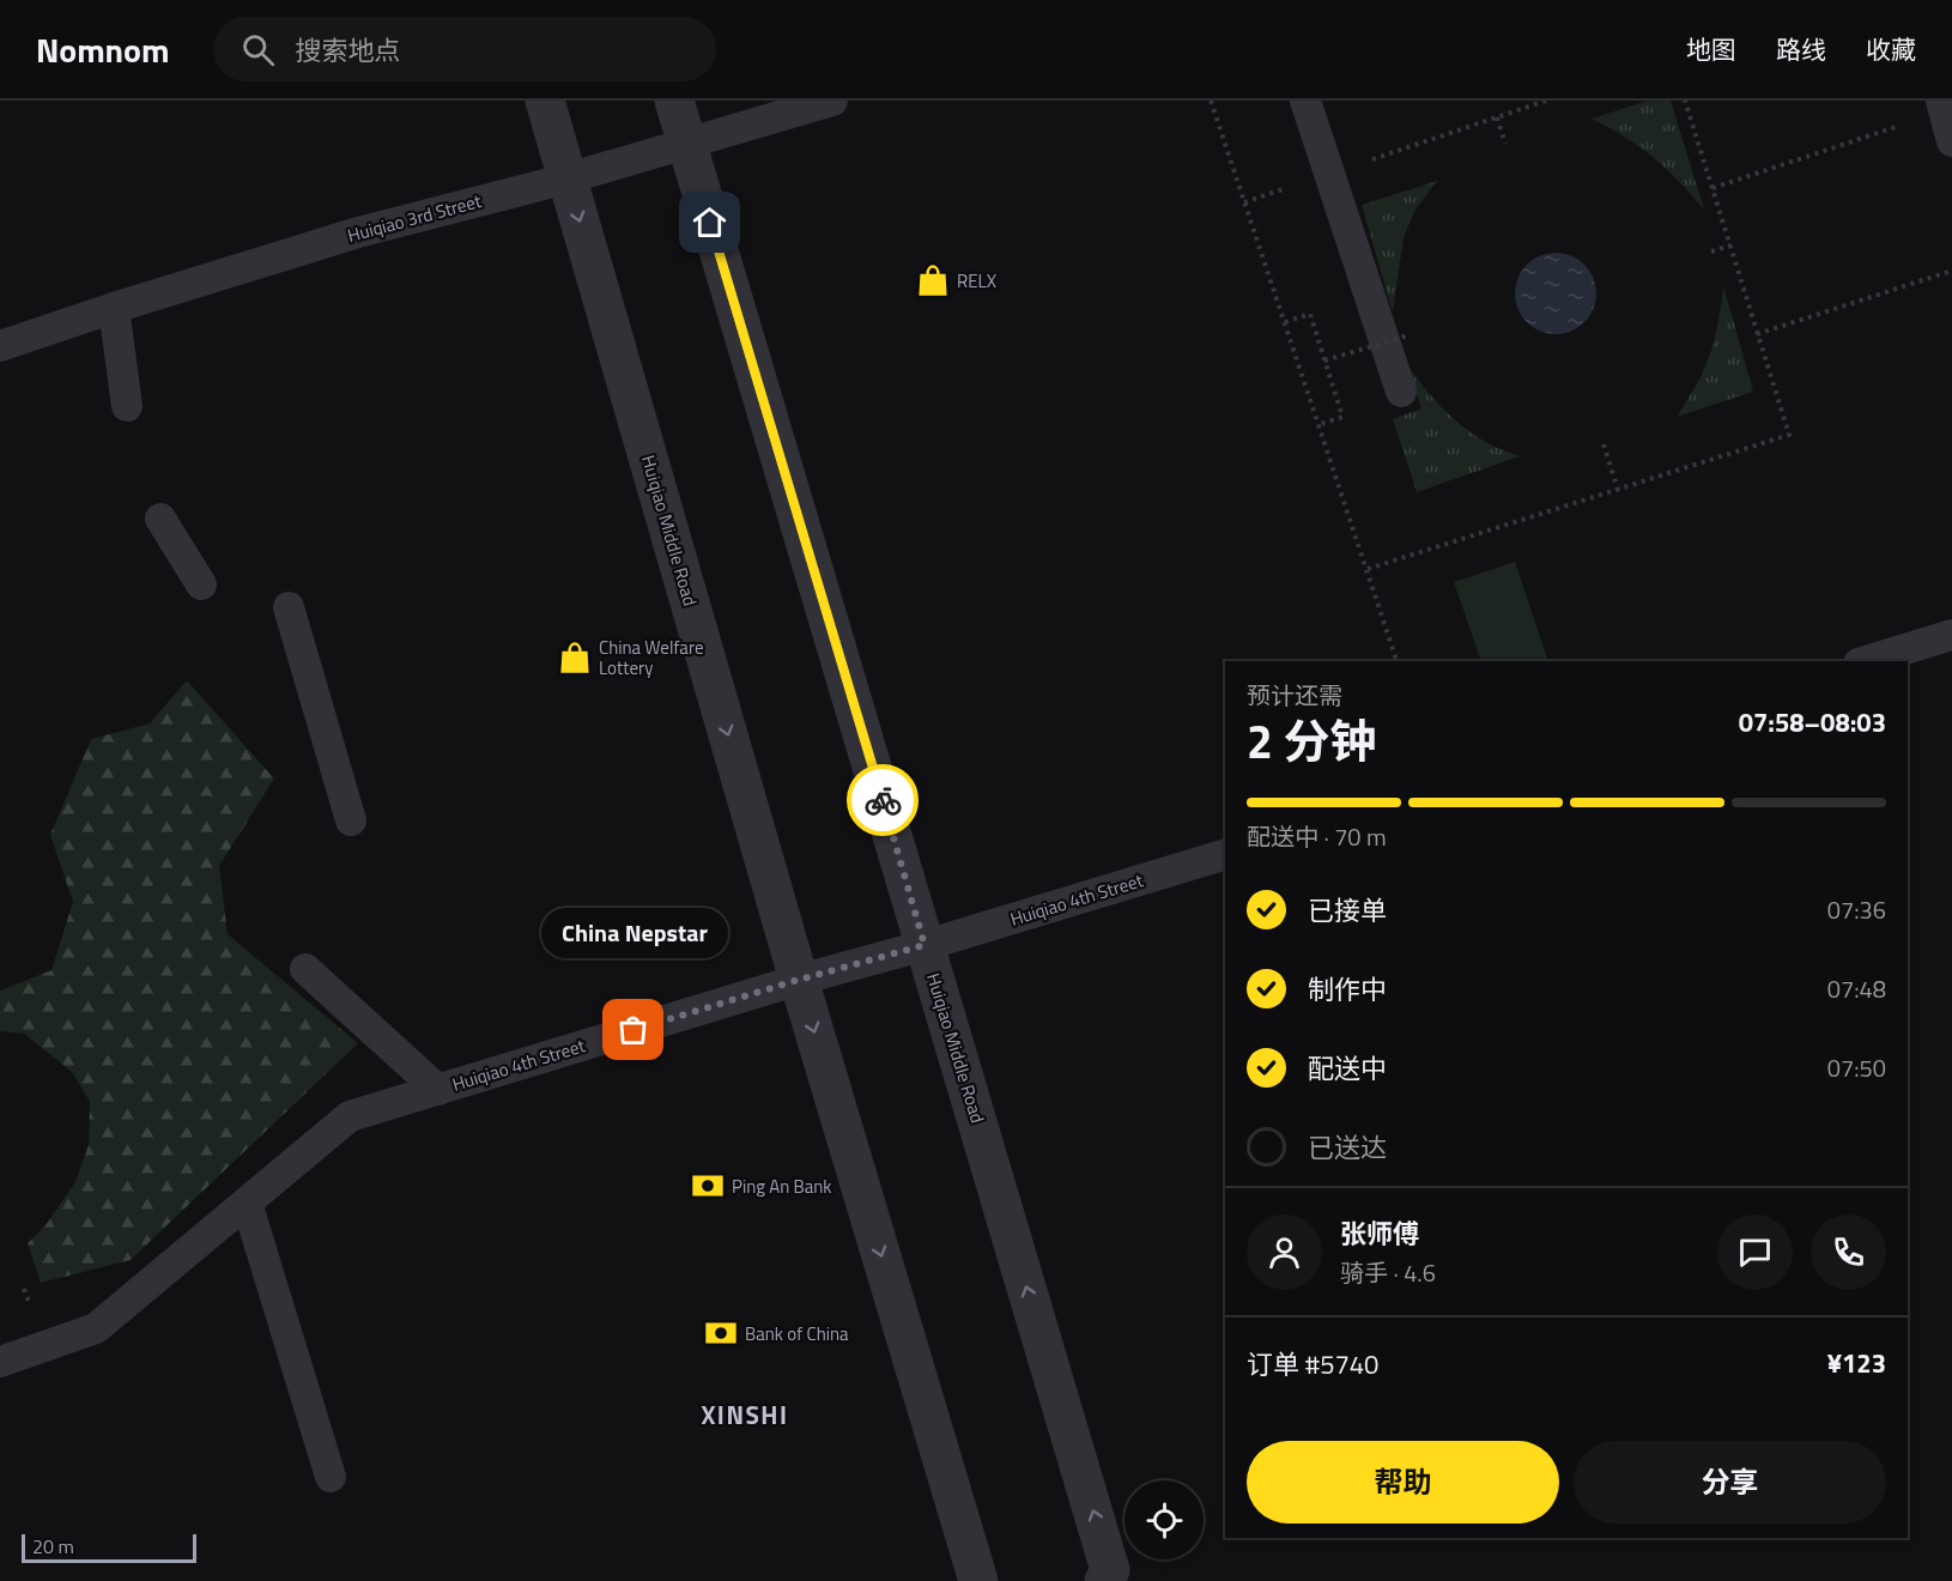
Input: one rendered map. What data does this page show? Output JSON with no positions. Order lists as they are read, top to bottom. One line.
{"streets":{"street":["Huiqiao Middle Road"],"lane":["Huiqiao 3rd Street","Huiqiao 4th Street"]},"crossings":[["Huiqiao 3rd Street","Huiqiao Middle Road"],["Huiqiao Middle Road","Huiqiao 4th Street"]],"districts":["XINSHI"],"places":{"shop":["RELX","China Welfare Lottery"],"other":["China Nepstar"],"bank":["Ping An Bank","Bank of China"]},"scale_bar":"20 m","page":{"header":"Nomnom","search":"搜索地点","nav":["地图","路线","收藏"],"heading":["2 分钟","预计还需","07:58–08:03"],"panel":["张师傅","骑手 · 4.6","订单 #5740","¥123"],"bar":"配送中 · 70 m","list":[["已接单","07:36"],["制作中","07:48"],["配送中","07:50"],"已送达"],"bubble":"China Nepstar","buttons":["帮助","分享"],"scale":"20 m"}}
